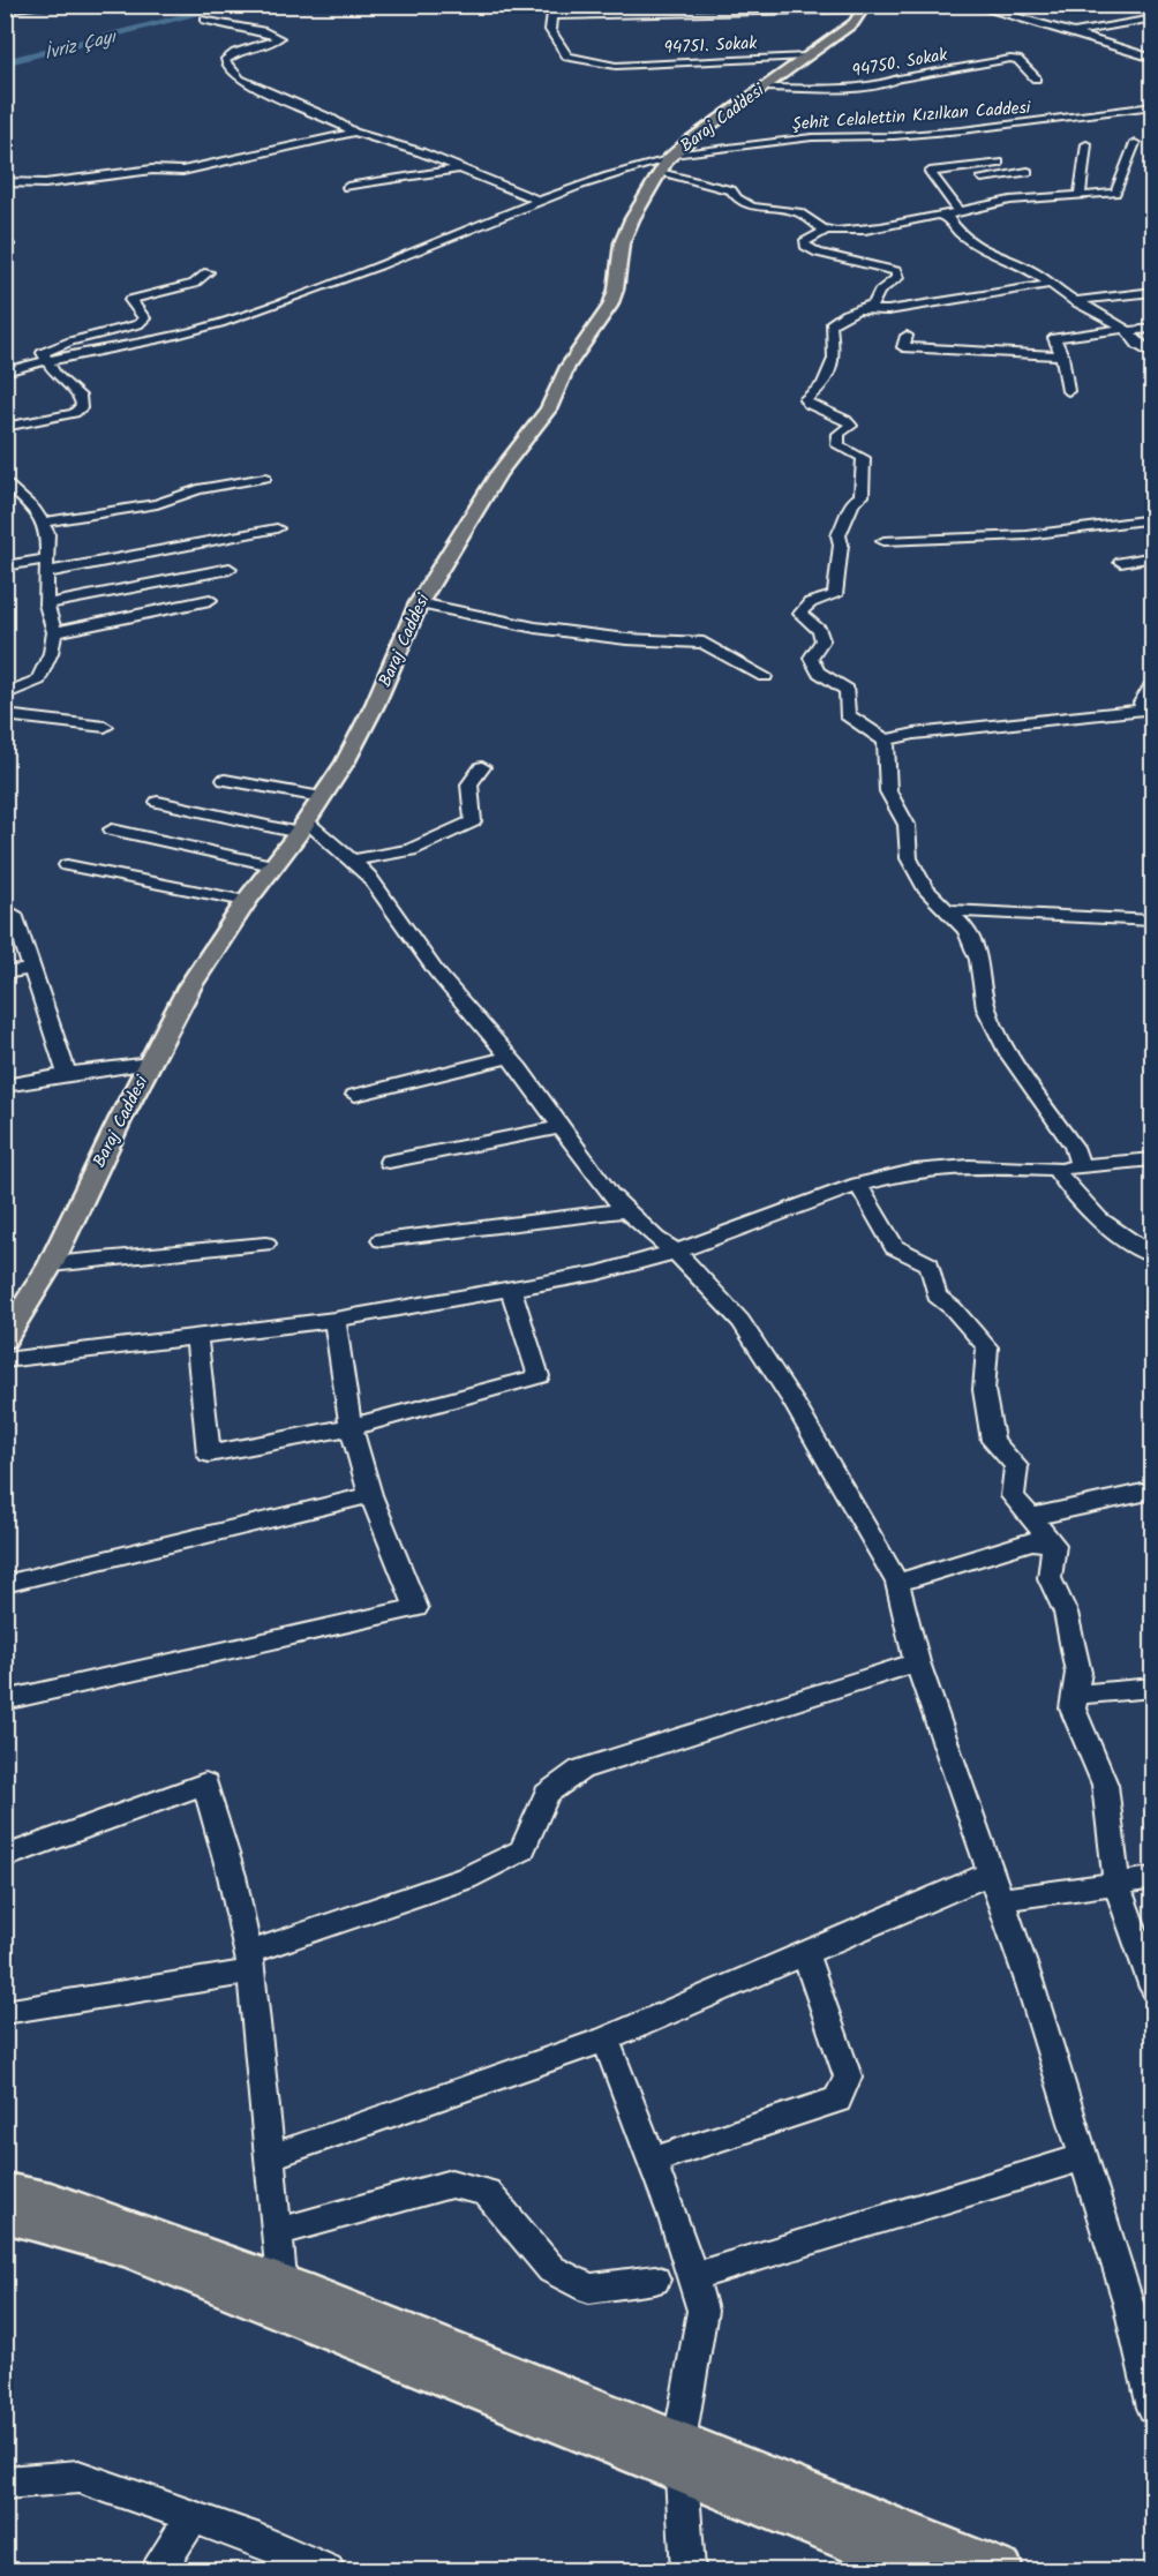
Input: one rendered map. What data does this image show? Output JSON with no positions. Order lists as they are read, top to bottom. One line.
{"streets":{"main road":["Baraj Caddesi"],"street":["94751. Sokak","94750. Sokak","Şehit Celalettin Kızılkan Caddesi"]},"crossings":[["94751. Sokak","Baraj Caddesi"],["94750. Sokak","Baraj Caddesi"],["Şehit Celalettin Kızılkan Caddesi","Baraj Caddesi"]],"water":["İvriz Çayı"]}
